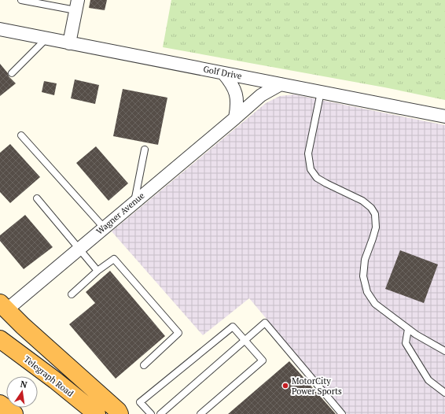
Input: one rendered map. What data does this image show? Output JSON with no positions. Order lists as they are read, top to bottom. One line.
{"streets":{"highway":["Telegraph Road"],"street":["Golf Drive","Wagner Avenue"]},"crossings":[["Golf Drive","Wagner Avenue"]],"places":["MotorCity Power Sports"],"north":"top"}
